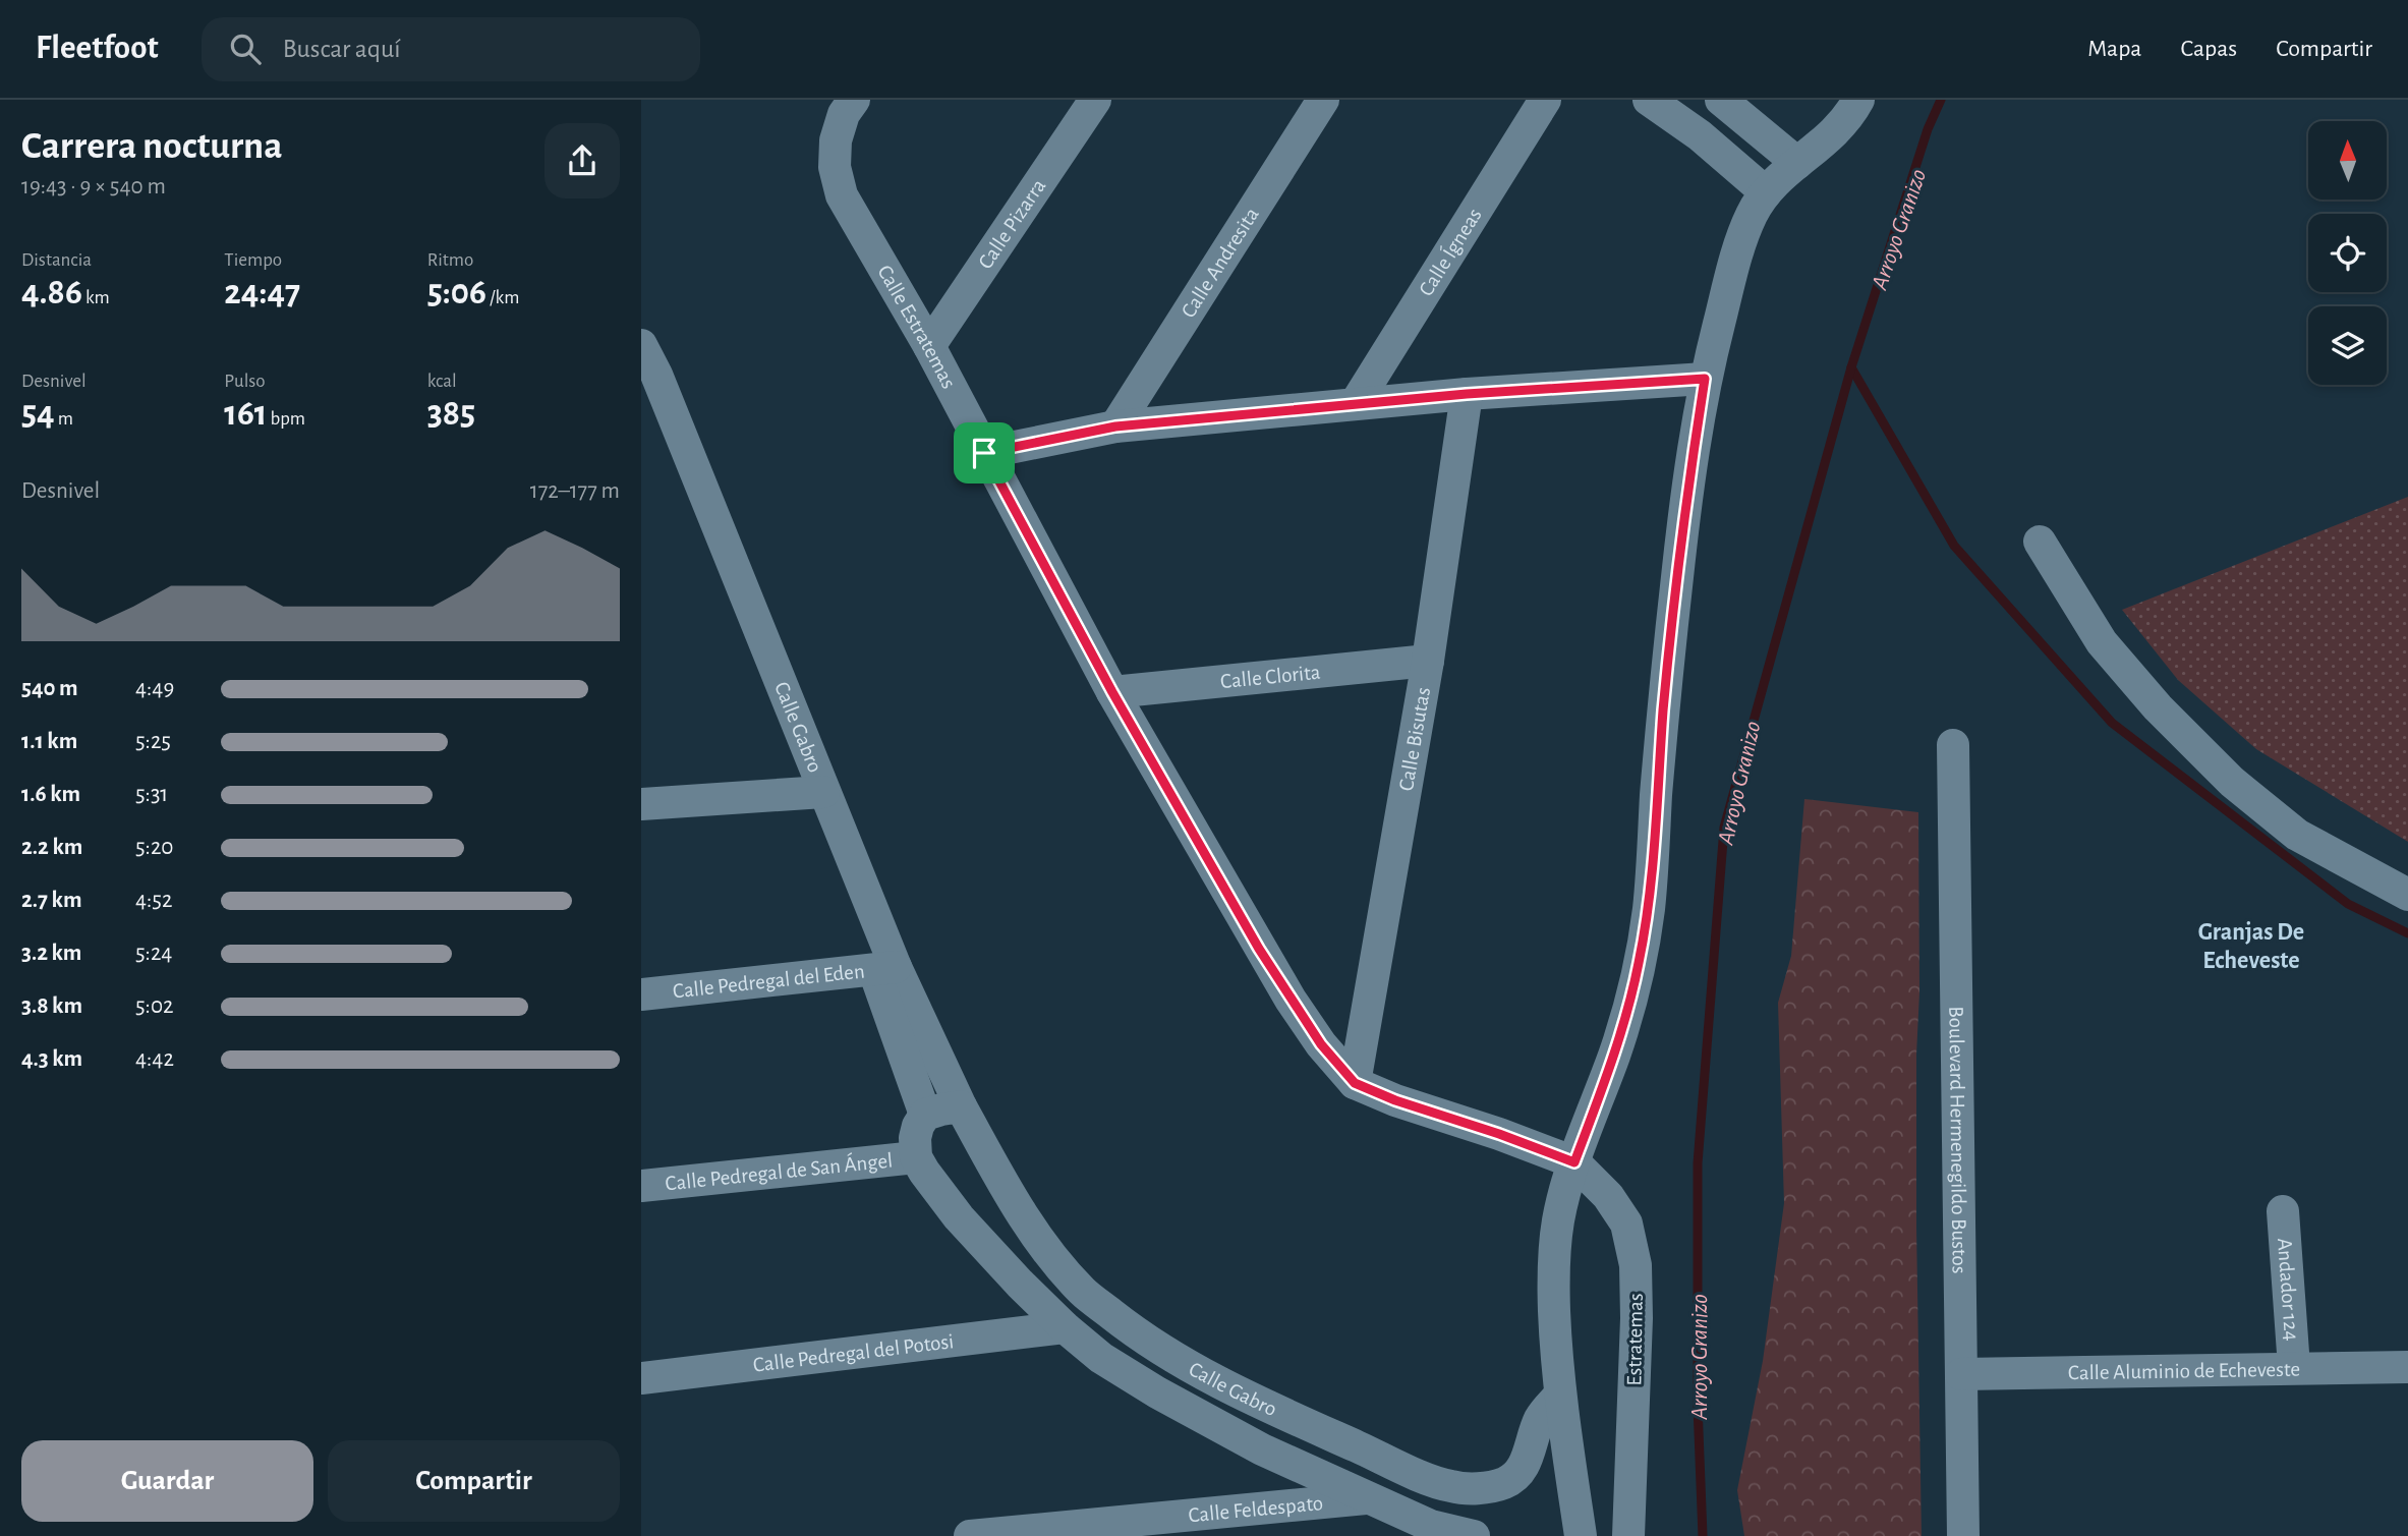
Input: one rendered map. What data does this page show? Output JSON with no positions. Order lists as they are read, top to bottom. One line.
{"streets":{"street":["Calle Pizarra","Calle Ígneas","Calle Andresita","Calle Estratemas","Calle Clorita","Calle Gabro","Calle Bisutas","Calle Pedregal del Eden","Boulevard Hermenegildo Bustos","Calle Pedregal de San Ángel","Andador 124","Estratemas","Calle Pedregal del Potosi","Calle Aluminio de Echeveste","Calle Feldespato"]},"crossings":[["Calle Pizarra","Calle Estratemas"],["Calle Estratemas","Calle Clorita"],["Calle Estratemas","Calle Bisutas"],["Calle Estratemas","Estratemas"],["Calle Clorita","Calle Bisutas"],["Calle Gabro","Calle Pedregal del Eden"],["Calle Gabro","Calle Pedregal de San Ángel"],["Calle Gabro","Calle Pedregal del Potosi"],["Calle Gabro","Calle Feldespato"],["Boulevard Hermenegildo Bustos","Calle Aluminio de Echeveste"],["Andador 124","Calle Aluminio de Echeveste"]],"districts":["Granjas De Echeveste"],"water":["Arroyo Granizo"],"north":"top","page":{"header":"Fleetfoot","search":"Buscar aquí","nav":["Mapa","Capas","Compartir"],"heading":["Carrera nocturna","19:43 · 9 × 540 m"],"stats":[["Distancia","4.86 km"],["Tiempo","24:47"],["Ritmo","5:06 /km"],["Desnivel","54 m"],["Pulso","161 bpm"],["kcal","385"]],"chart":["Desnivel","172–177 m"],"list":[{"name":"540 m","note":"4:49"},{"name":"1.1 km","note":"5:25"},{"name":"1.6 km","note":"5:31"},{"name":"2.2 km","note":"5:20"},{"name":"2.7 km","note":"4:52"},{"name":"3.2 km","note":"5:24"},{"name":"3.8 km","note":"5:02"},{"name":"4.3 km","note":"4:42"}],"buttons":["Guardar","Compartir"]}}
